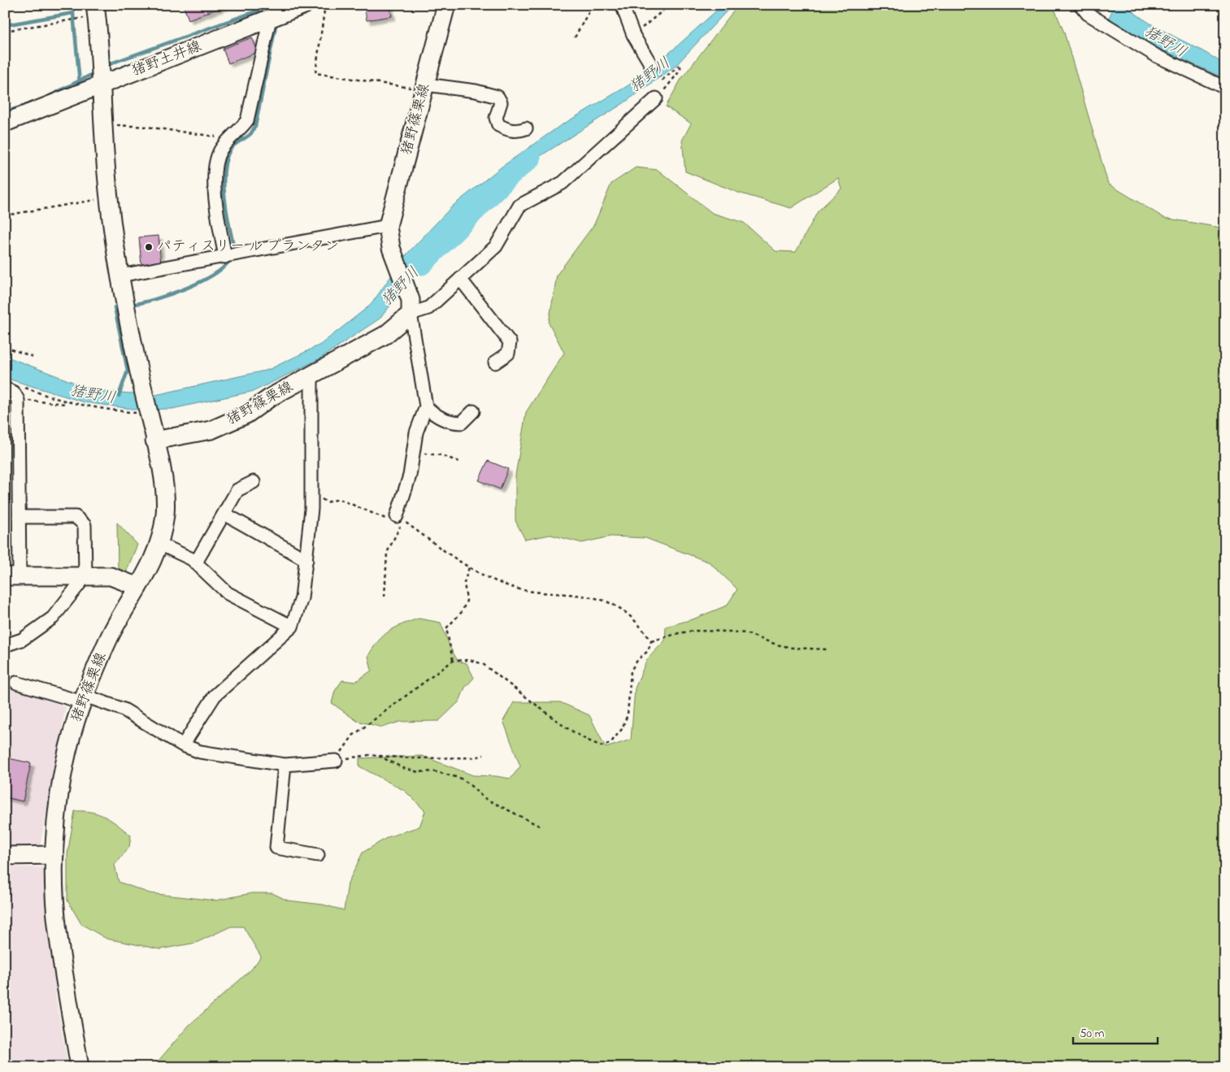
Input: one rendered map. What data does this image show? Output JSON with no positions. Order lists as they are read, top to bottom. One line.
{"streets":{"main road":["猪野土井線","猪野篠栗線"]},"water":["猪野川"],"places":["パティスリー ル プランタン"],"scale_bar":"50 m"}
